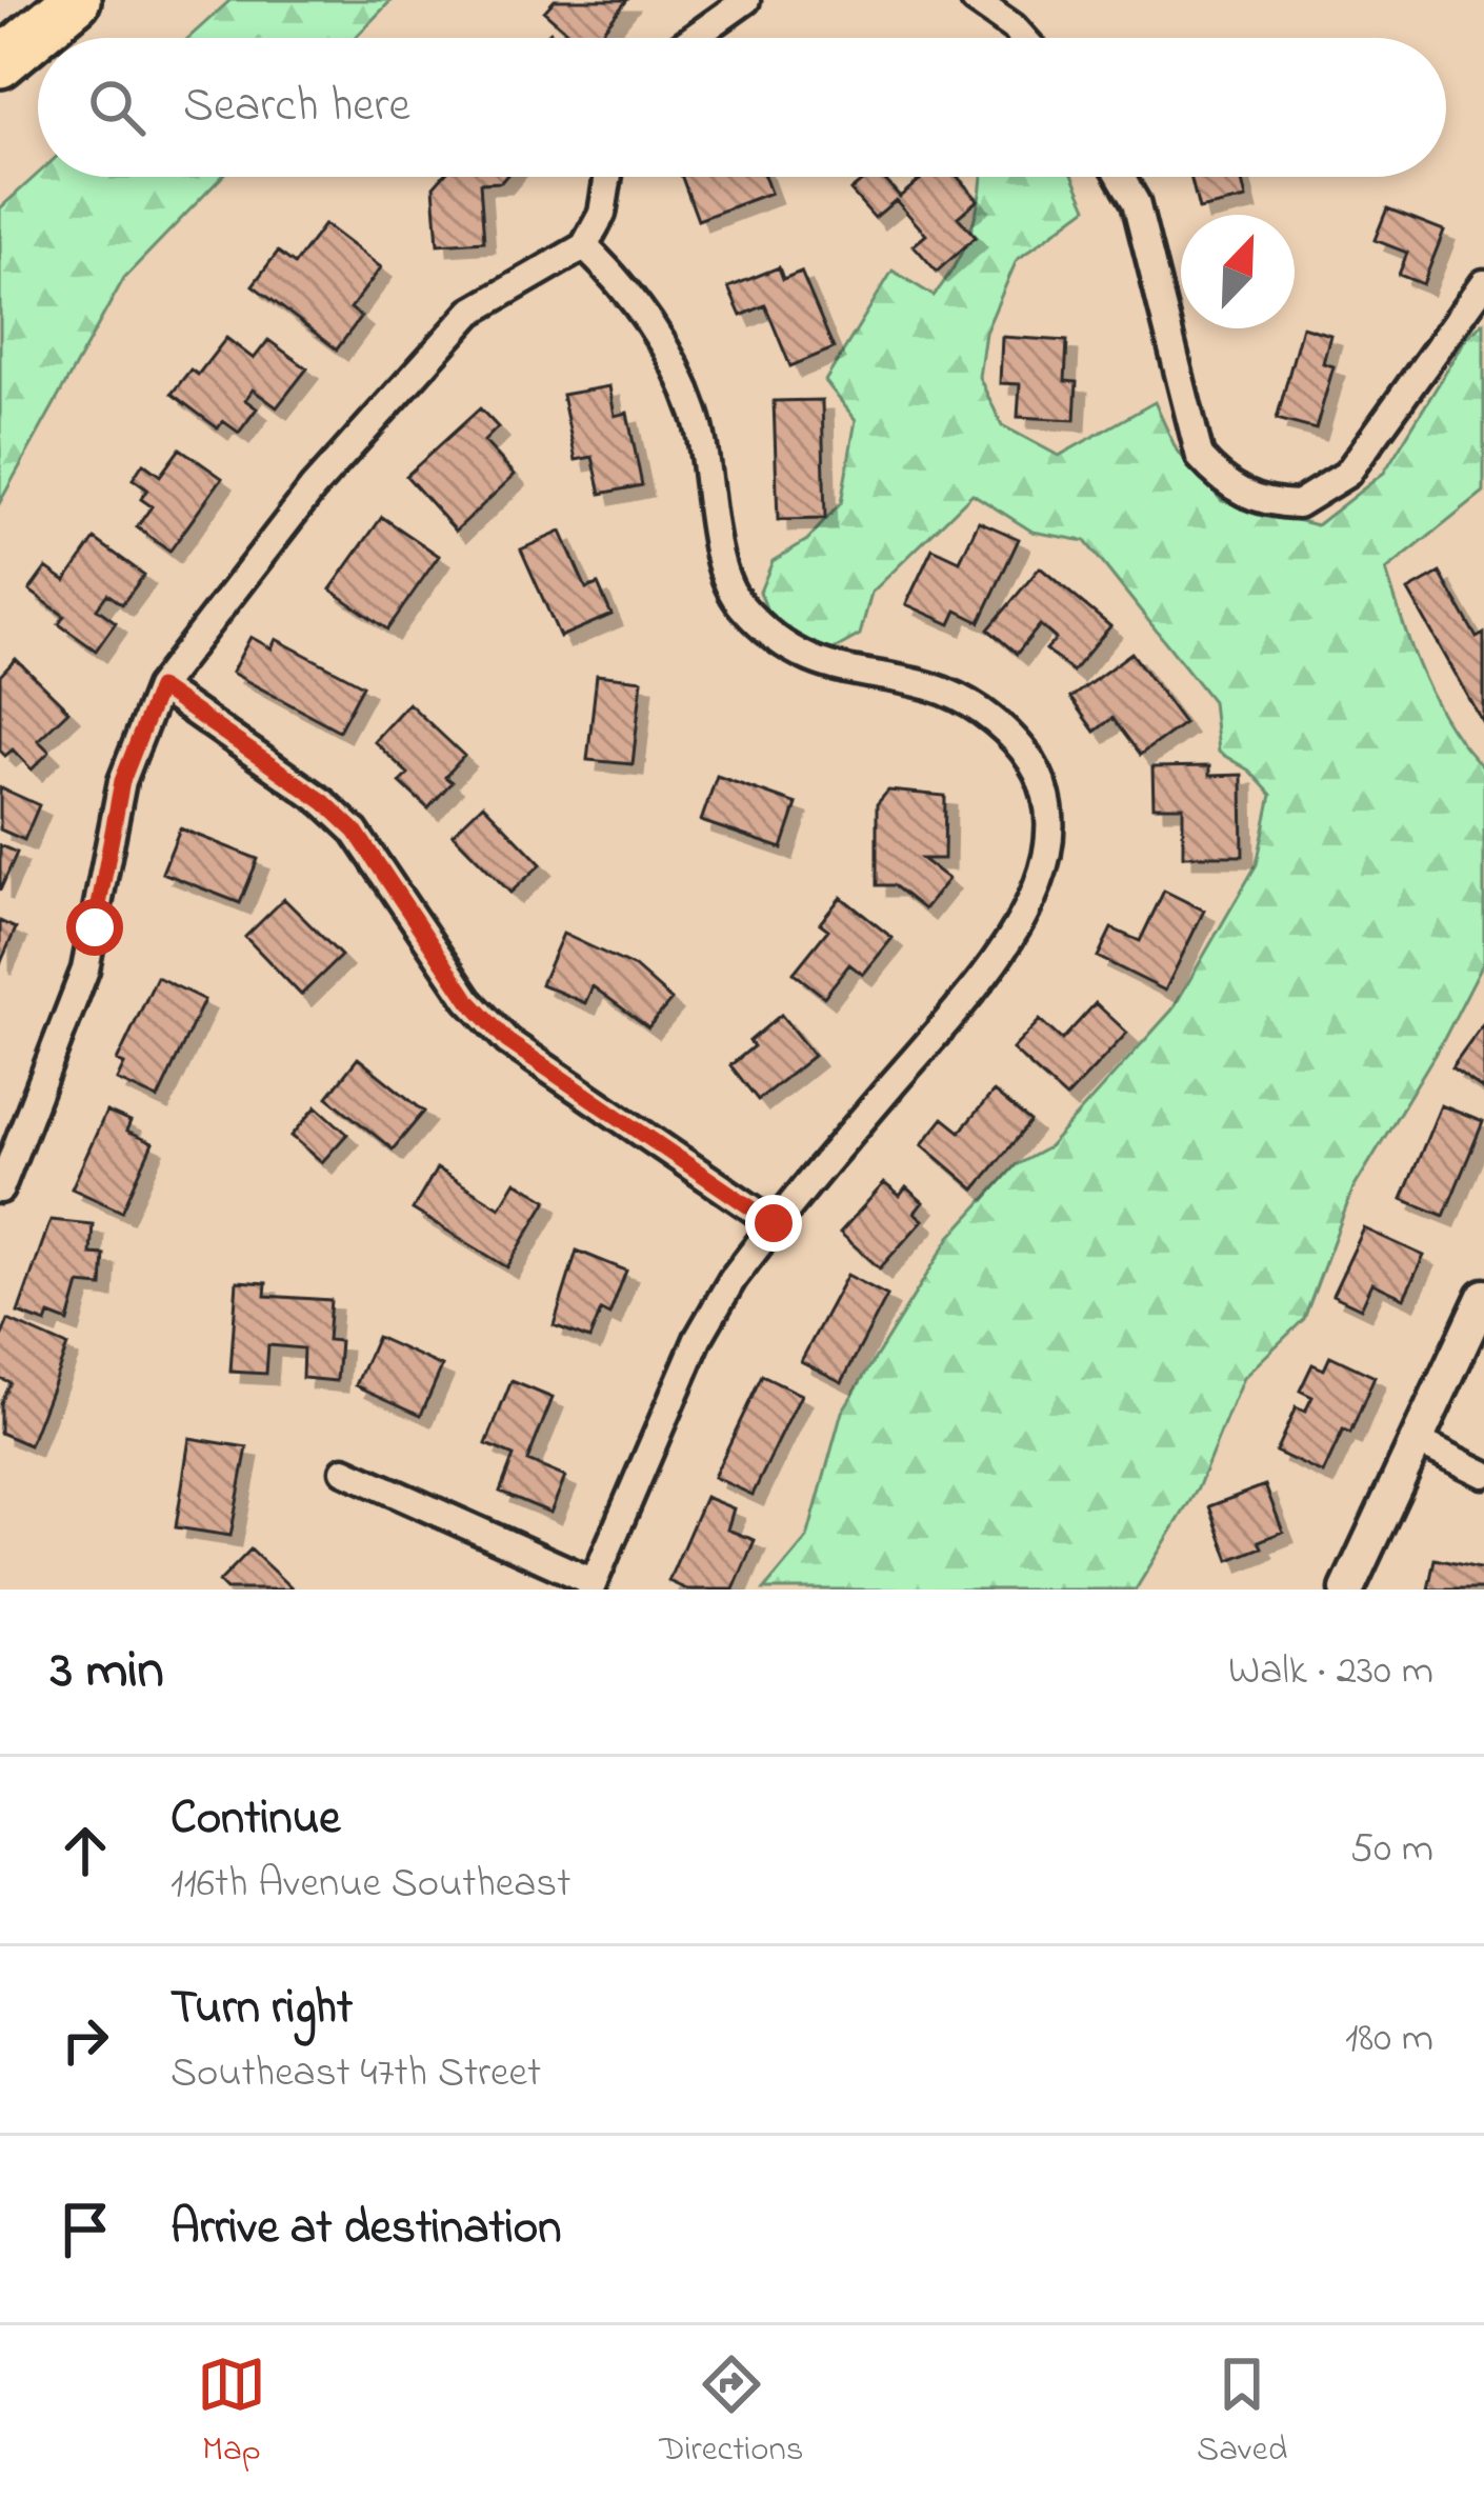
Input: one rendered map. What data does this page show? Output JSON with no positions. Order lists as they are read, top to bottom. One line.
{"north":"top right","page":{"search":"Search here","heading":["3 min","Walk · 230 m"],"list":[["Continue","116th Avenue Southeast","50 m"],["Turn right","Southeast 47th Street","180 m"],"Arrive at destination"],"nav":["Map","Directions","Saved"]}}
